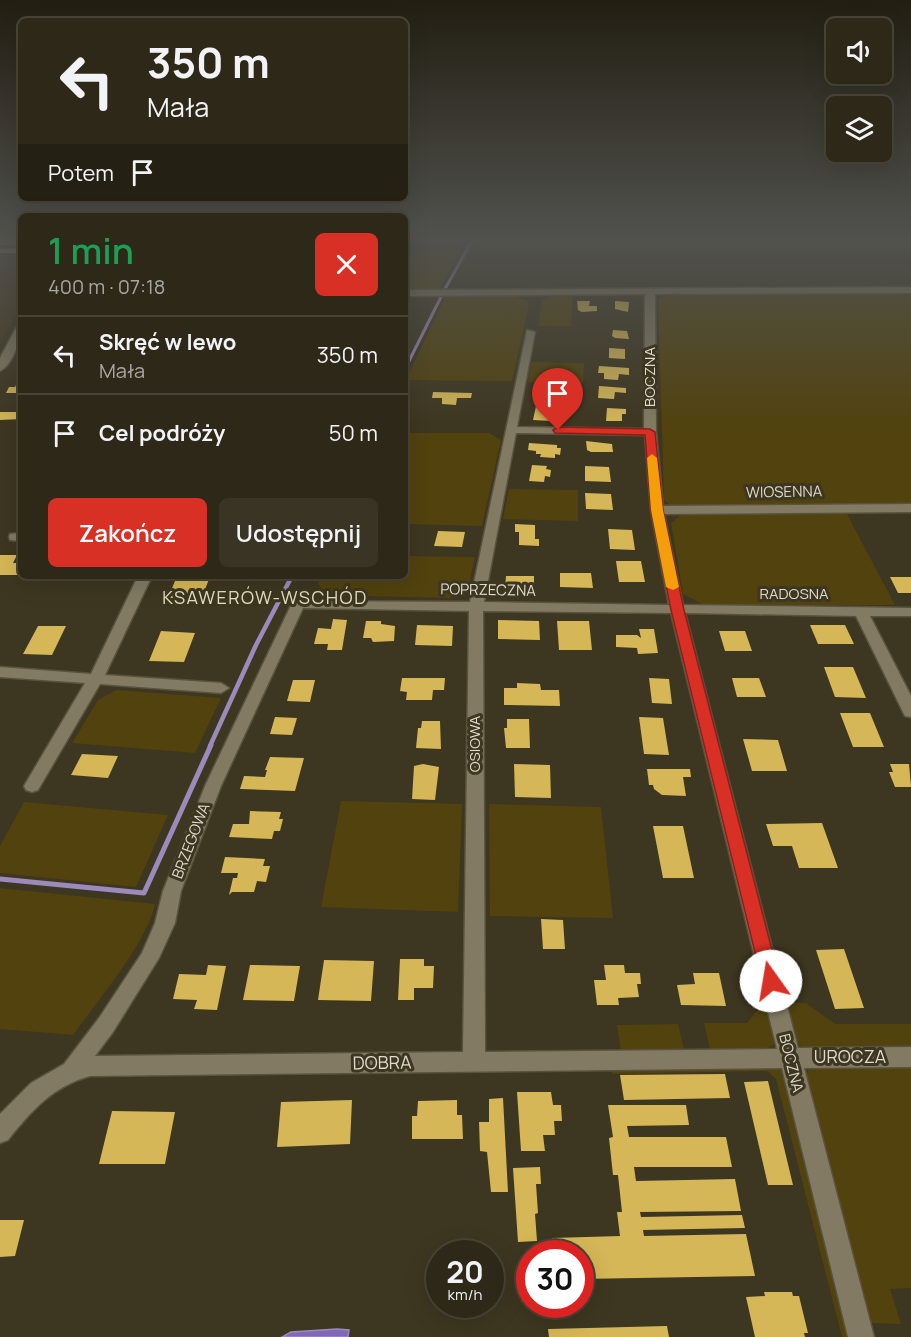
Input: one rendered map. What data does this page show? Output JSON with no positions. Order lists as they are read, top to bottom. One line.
{"streets":{"street":["BOCZNA","WIOSENNA","POPRZECZNA","RADOSNA","OSIOWA","BRZEGOWA","UROCZA","DOBRA"]},"crossings":[["BOCZNA","WIOSENNA"],["BOCZNA","POPRZECZNA"],["BOCZNA","RADOSNA"],["BOCZNA","UROCZA"],["BOCZNA","DOBRA"],["POPRZECZNA","RADOSNA"],["POPRZECZNA","OSIOWA"],["POPRZECZNA","BRZEGOWA"],["OSIOWA","DOBRA"],["BRZEGOWA","DOBRA"],["UROCZA","DOBRA"]],"districts":["KSAWERÓW-WSCHÓD"],"page":{"turn":["350 m","Mała"],"then":"Potem","heading":["1 min","400 m · 07:18"],"list":[{"name":"Skręć w lewo","note":"Mała","value":"350 m"},{"name":"Cel podróży","value":"50 m"}],"buttons":["Zakończ","Udostępnij"],"speed":"20 km/h","limit":"30"}}
